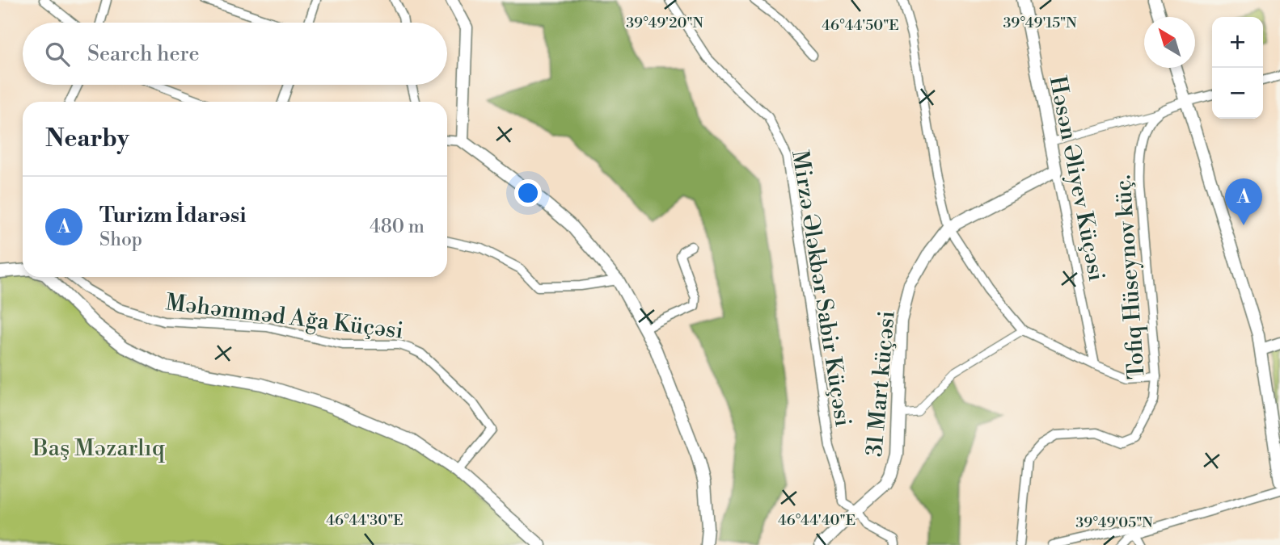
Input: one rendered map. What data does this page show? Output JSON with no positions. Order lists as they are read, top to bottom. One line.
{"streets":{"street":["Həsən Əliyev Küçəsi","Tofiq Hüseynov küç.","Mirzə Ələkbər Sabir Küçəsi","Məhəmməd Ağa Küçəsi","31 Mart küçəsi"]},"crossings":[["Həsən Əliyev Küçəsi","31 Mart küçəsi"],["Mirzə Ələkbər Sabir Küçəsi","31 Mart küçəsi"]],"parks":["Baş Məzarlıq"],"north":"top left","page":{"map_buttons":["+","−"],"search":"Search here","heading":"Nearby","list":[{"mark":"A","name":"Turizm İdarəsi","note":"Shop","value":"480 m"}],"pins":"A"},"coordinates":["39°49'20\"N","39°49'15\"N","46°44'50\"E","46°44'30\"E","46°44'40\"E","39°49'05\"N"]}
